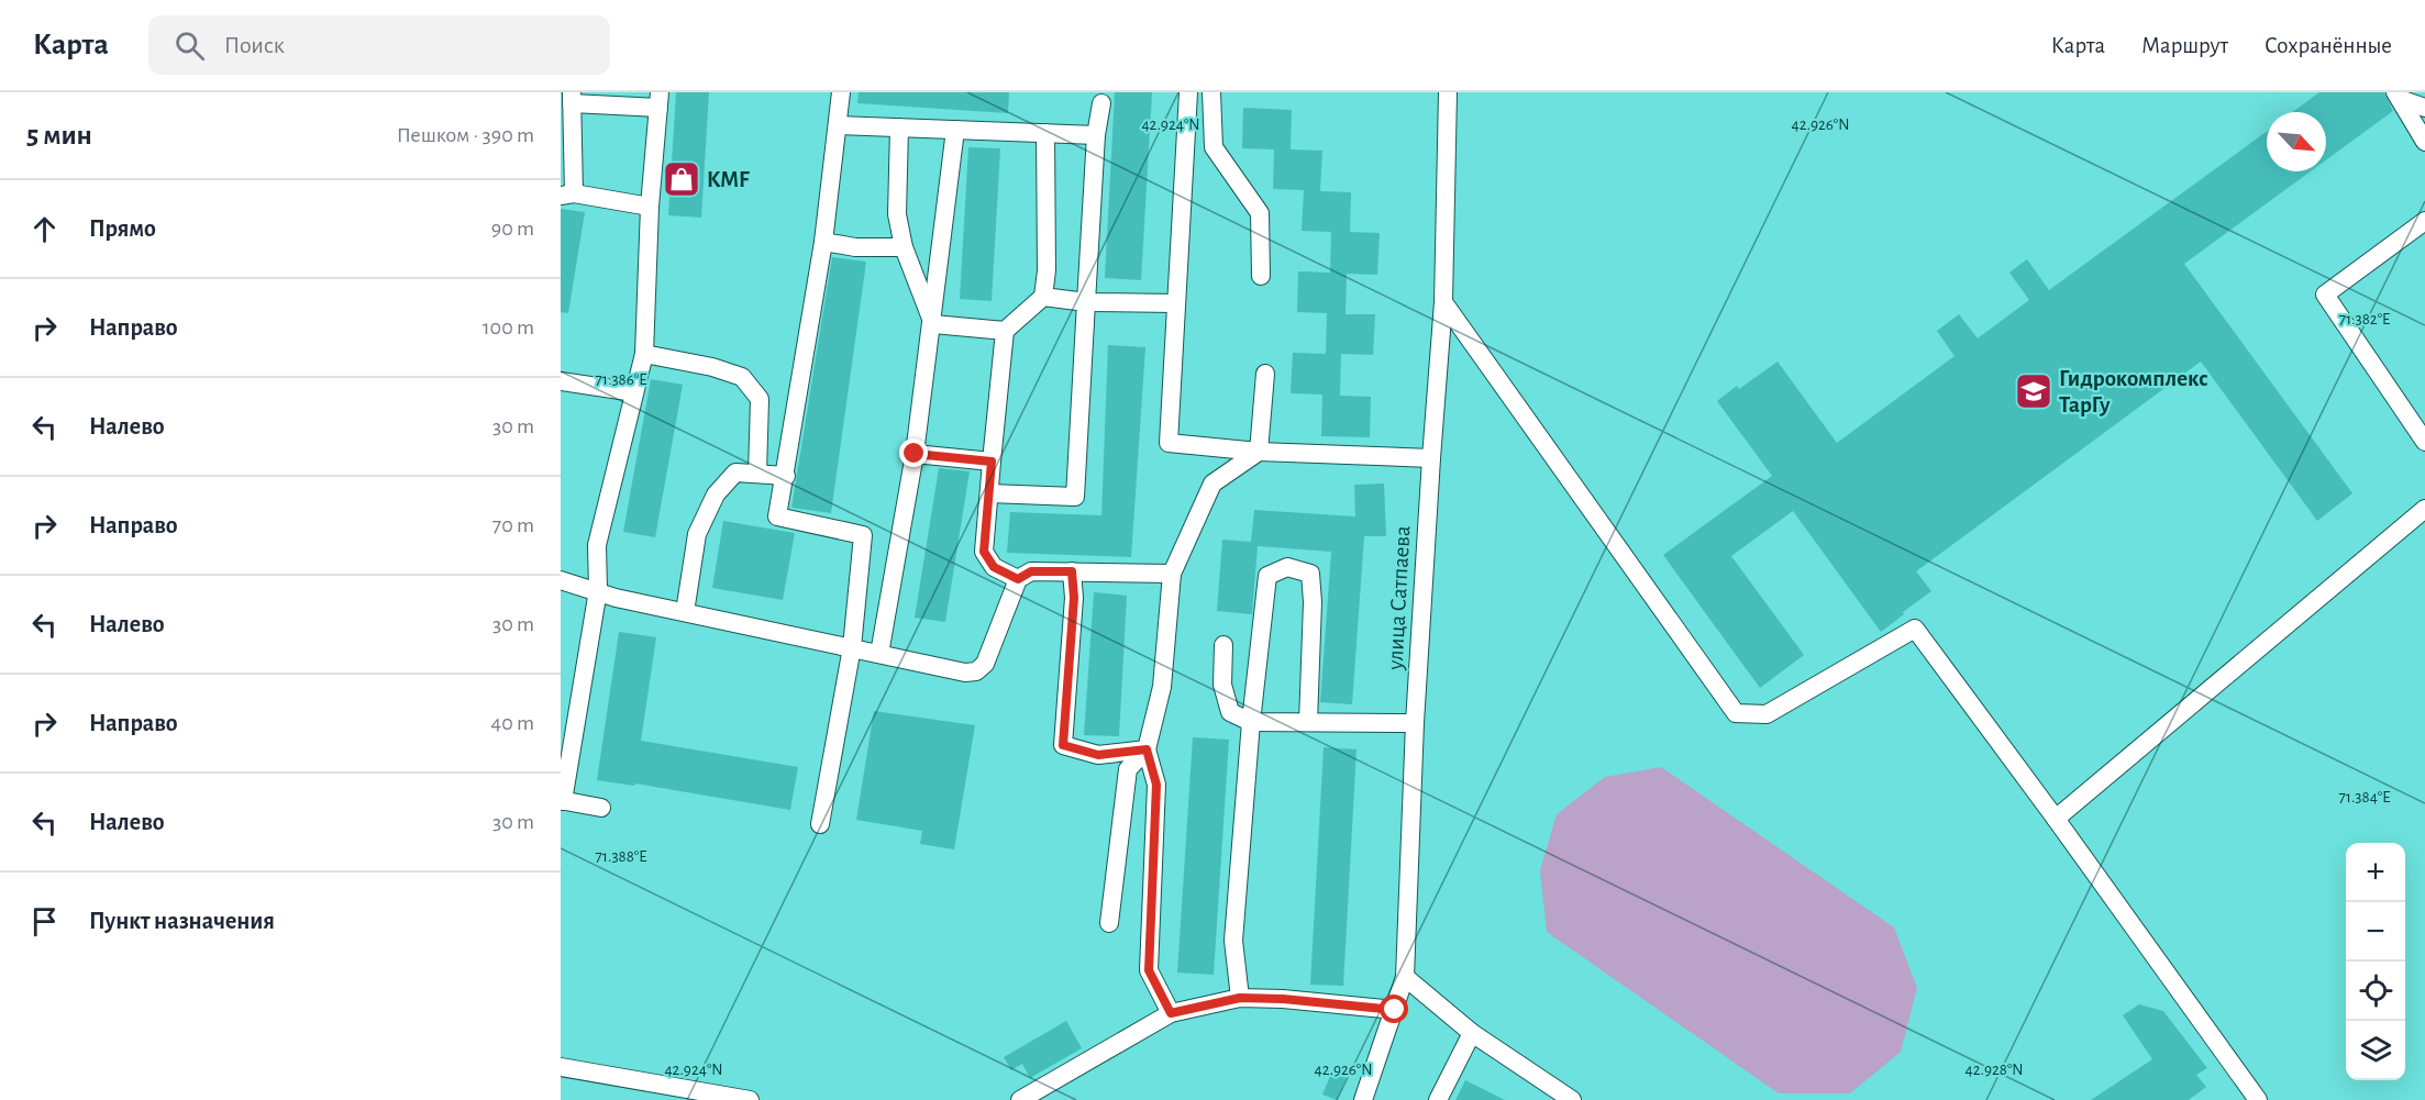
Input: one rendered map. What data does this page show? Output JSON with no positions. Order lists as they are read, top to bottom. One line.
{"streets":{"street":["улица Сатпаева"]},"places":{"shop":["KMF"],"school or university":["Гидрокомплекс ТарГу"]},"north":"bottom right","page":{"header":"Карта","search":"Поиск","nav":["Карта","Маршрут","Сохранённые"],"heading":["5 мин","Пешком · 390 m"],"list":[["Прямо","90 m"],["Направо","100 m"],["Налево","30 m"],["Направо","70 m"],["Налево","30 m"],["Направо","40 m"],["Налево","30 m"],"Пункт назначения"],"map_buttons":["+","−"]},"coordinates":["42.924°N","42.926°N","71.382°E","71.386°E","71.384°E","71.388°E","42.928°N"]}
